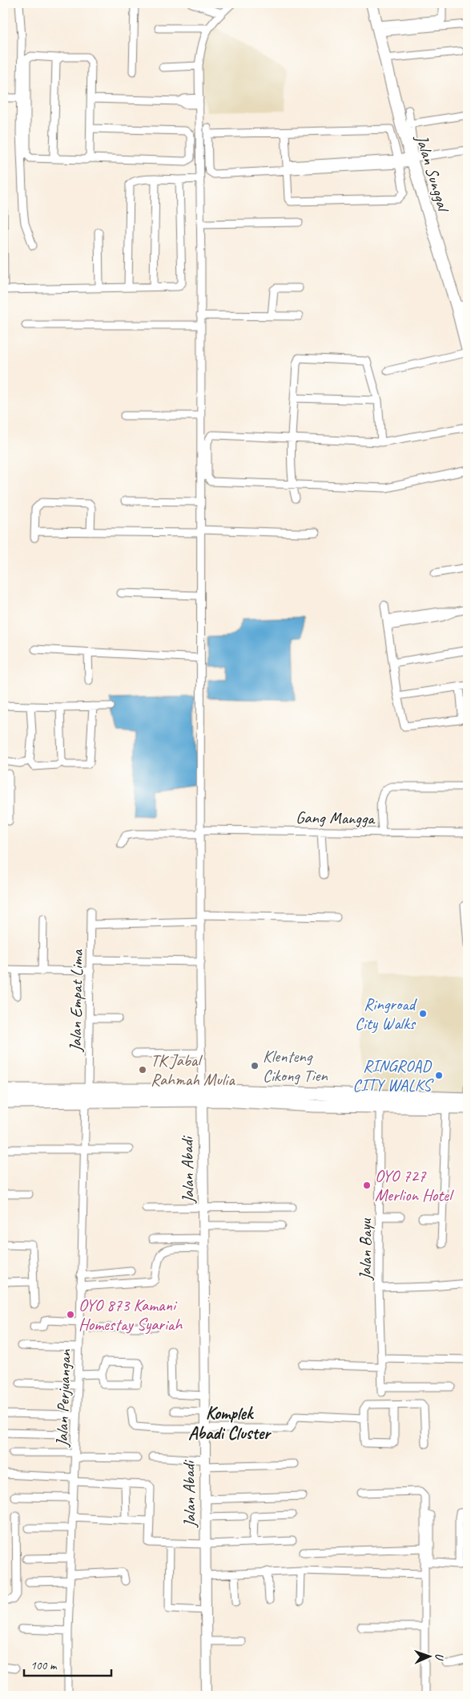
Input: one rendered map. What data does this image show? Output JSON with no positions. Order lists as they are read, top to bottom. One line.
{"streets":{"main road":["Jalan Sunggal"],"street":["Gang Mangga","Jalan Empat Lima","Jalan Abadi","Jalan Bayu","Jalan Perjuangan"]},"crossings":[["Jalan Empat Lima","Jalan Perjuangan"]],"districts":["Komplek Abadi Cluster"],"places":["Ringroad City Walks","Klenteng Cikong Tien","TK Jabal Rahmah Mulia","RINGROAD CITY WALKS","OYO 727 Merlion Hotel","OYO 873 Kamani Homestay Syariah"],"scale_bar":"100 m","north":"right"}
